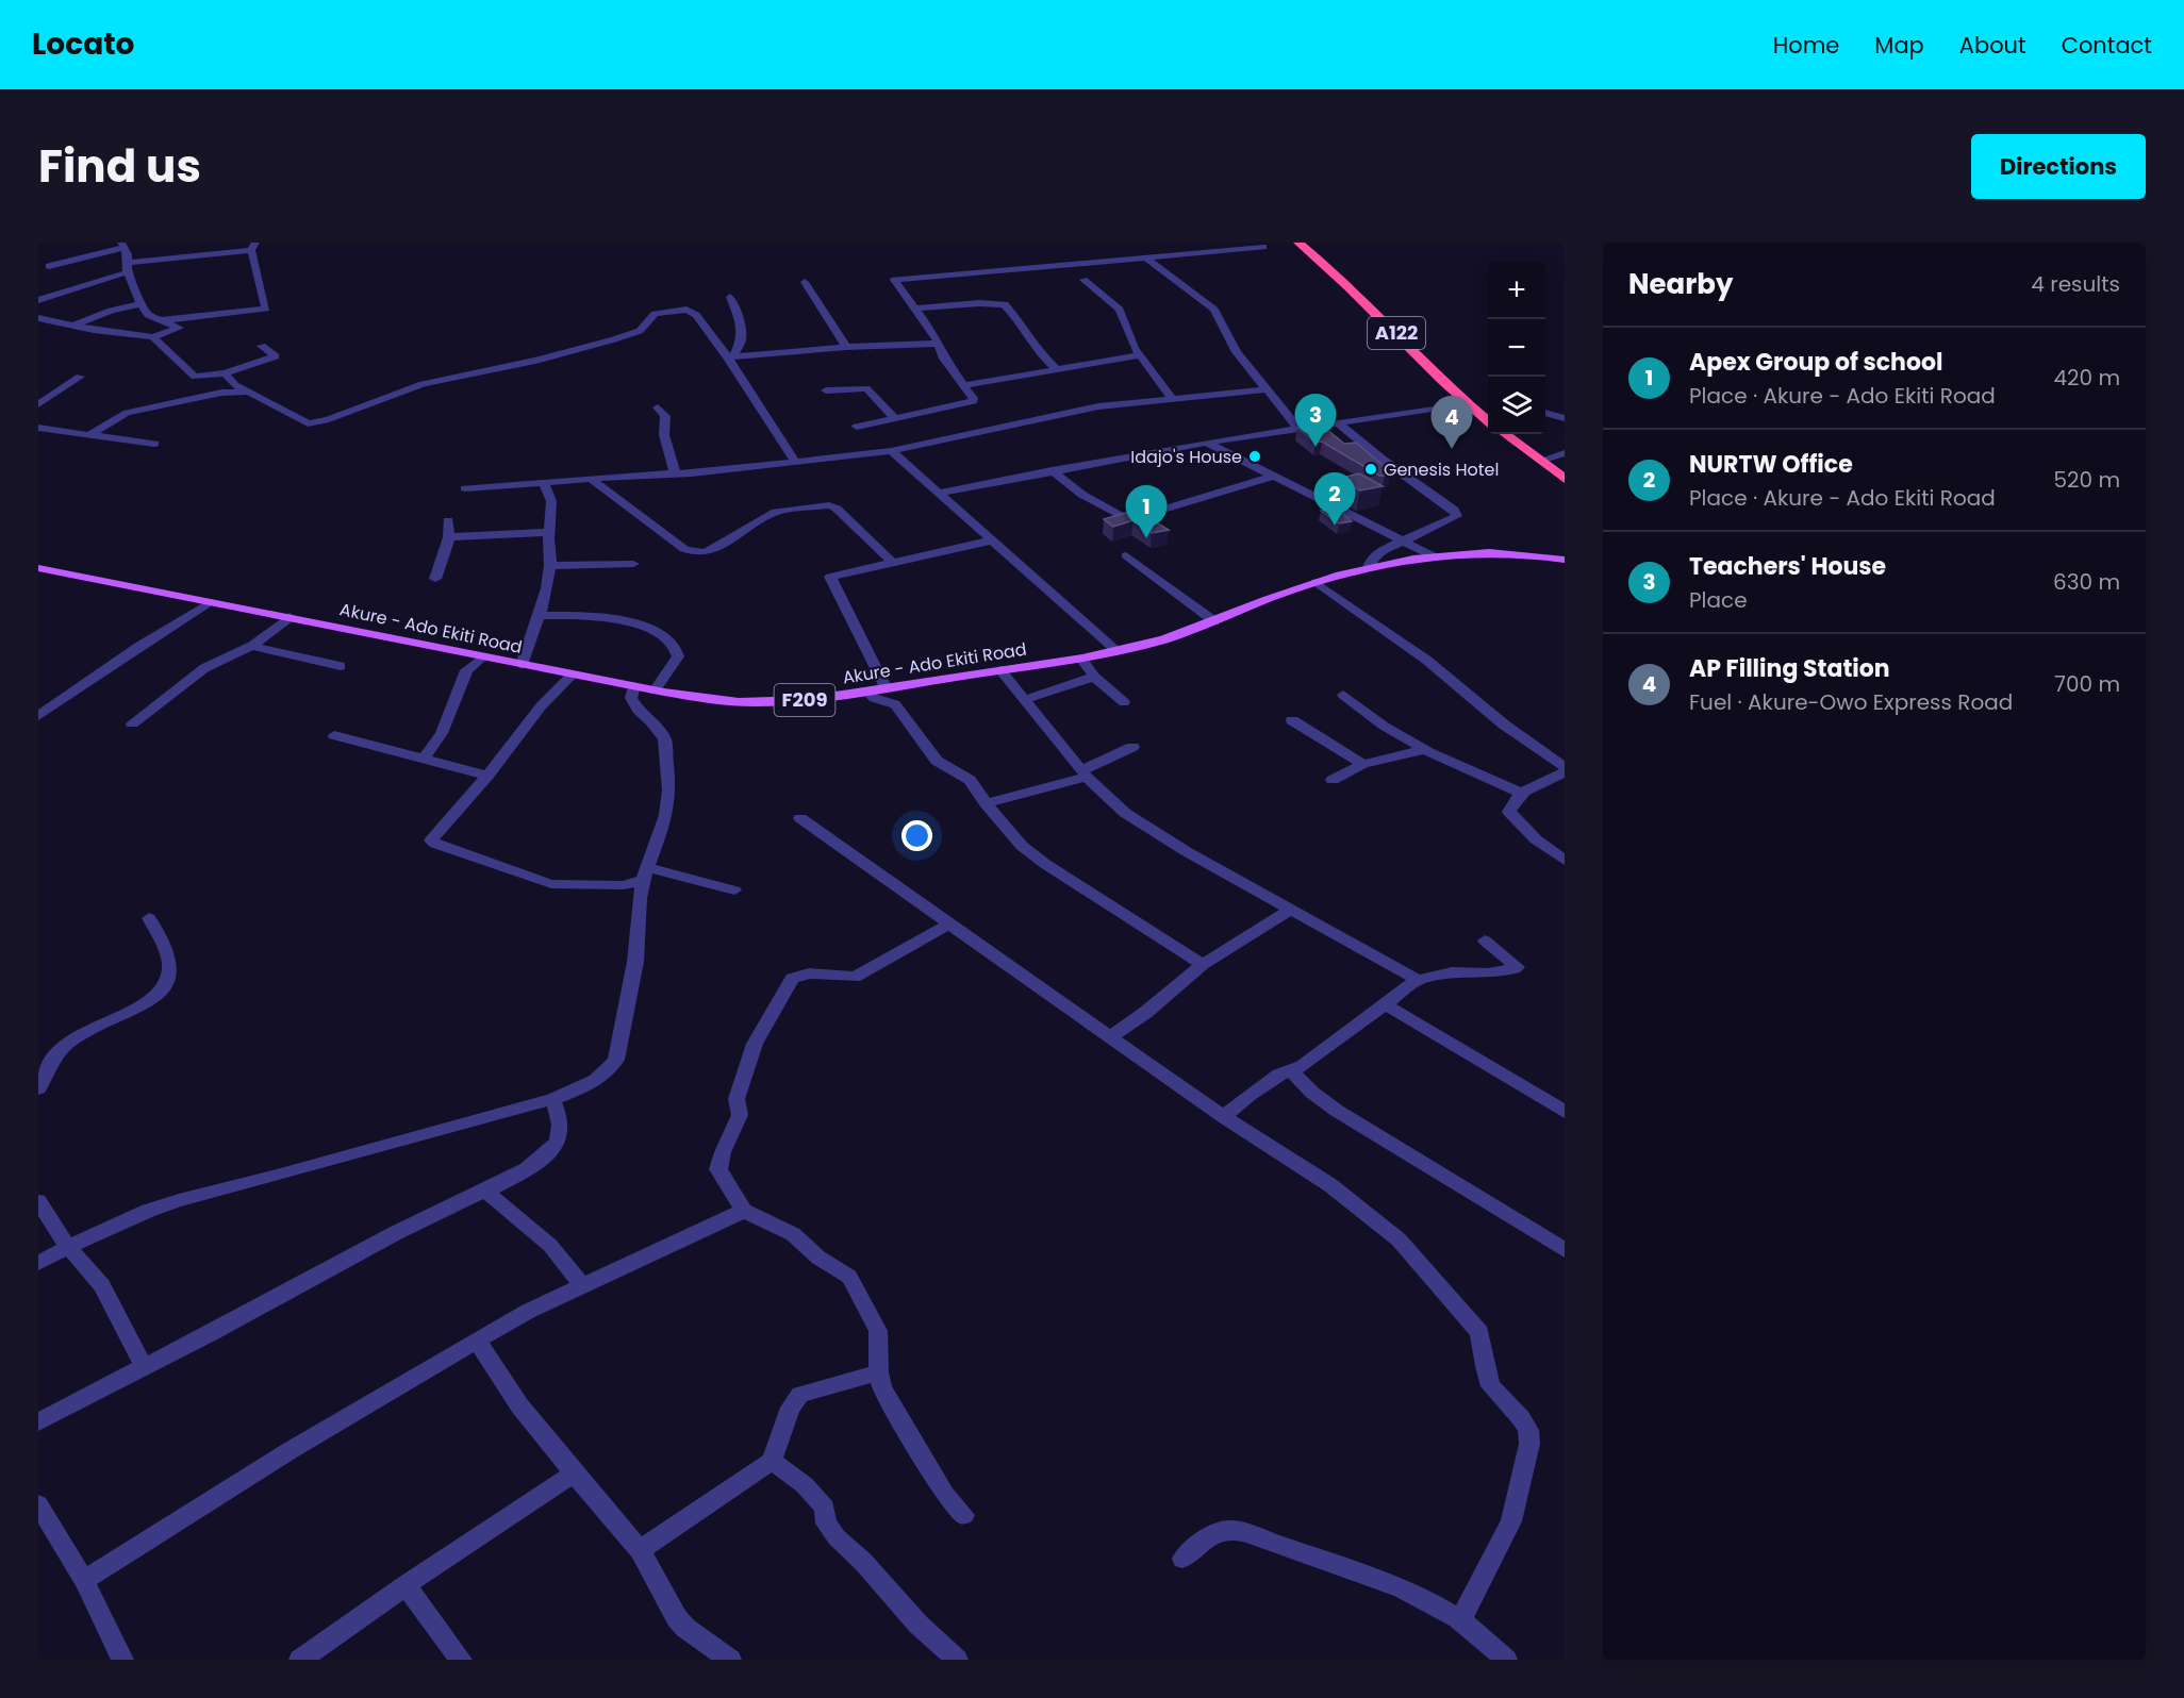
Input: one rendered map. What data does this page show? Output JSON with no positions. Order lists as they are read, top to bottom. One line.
{"streets":{"highway":["A122"],"main road":["Akure - Ado Ekiti Road","F209"]},"places":["Idajo's House","Genesis Hotel"],"page":{"header":"Locato","nav":["Home","Map","About","Contact"],"title":"Find us","buttons":"Directions","heading":["Nearby","4 results"],"map_buttons":["+","−"],"list":[{"mark":"1","name":"Apex Group of school","note":"Place · Akure - Ado Ekiti Road","value":"420 m"},{"mark":"2","name":"NURTW Office","note":"Place · Akure - Ado Ekiti Road","value":"520 m"},{"mark":"3","name":"Teachers' House","note":"Place","value":"630 m"},{"mark":"4","name":"AP Filling Station","note":"Fuel · Akure-Owo Express Road","value":"700 m"}],"pins":["3","4","2","1"]}}
